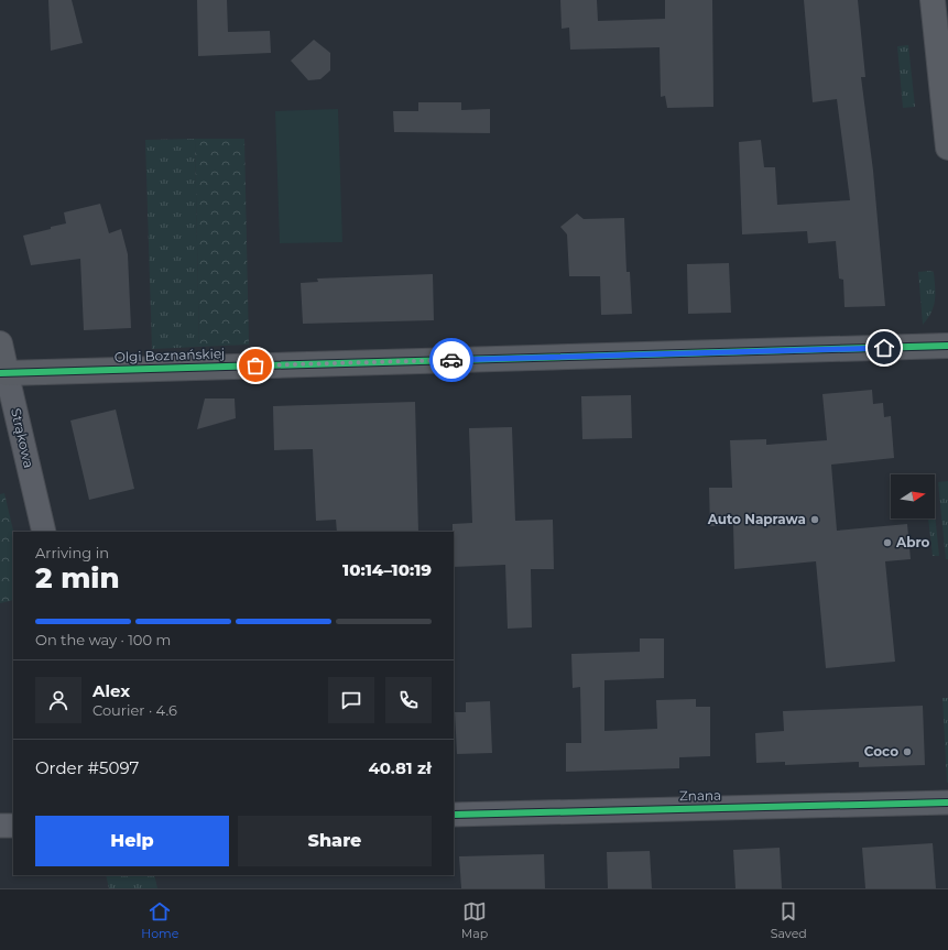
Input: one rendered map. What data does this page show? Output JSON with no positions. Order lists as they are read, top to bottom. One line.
{"streets":{"street":["Olgi Boznańskiej","Strąkowa","Znana"]},"crossings":[["Olgi Boznańskiej","Strąkowa"]],"places":["Auto Naprawa","Abro","Coco"],"north":"right","page":{"heading":["2 min","Arriving in","10:14–10:19"],"panel":["Alex","Courier · 4.6","Order #5097","40.81 zł"],"bar":"On the way · 100 m","buttons":["Help","Share"],"tabs":["Home","Map","Saved"]}}
